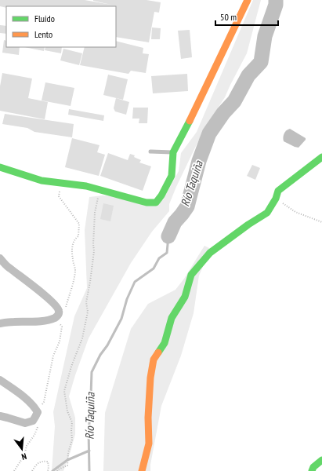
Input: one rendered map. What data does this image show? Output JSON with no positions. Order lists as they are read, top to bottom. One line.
{"water":["Río Taquiña"],"legend":["Fluido","Lento"],"scale_bar":"50 m","north":"bottom"}
